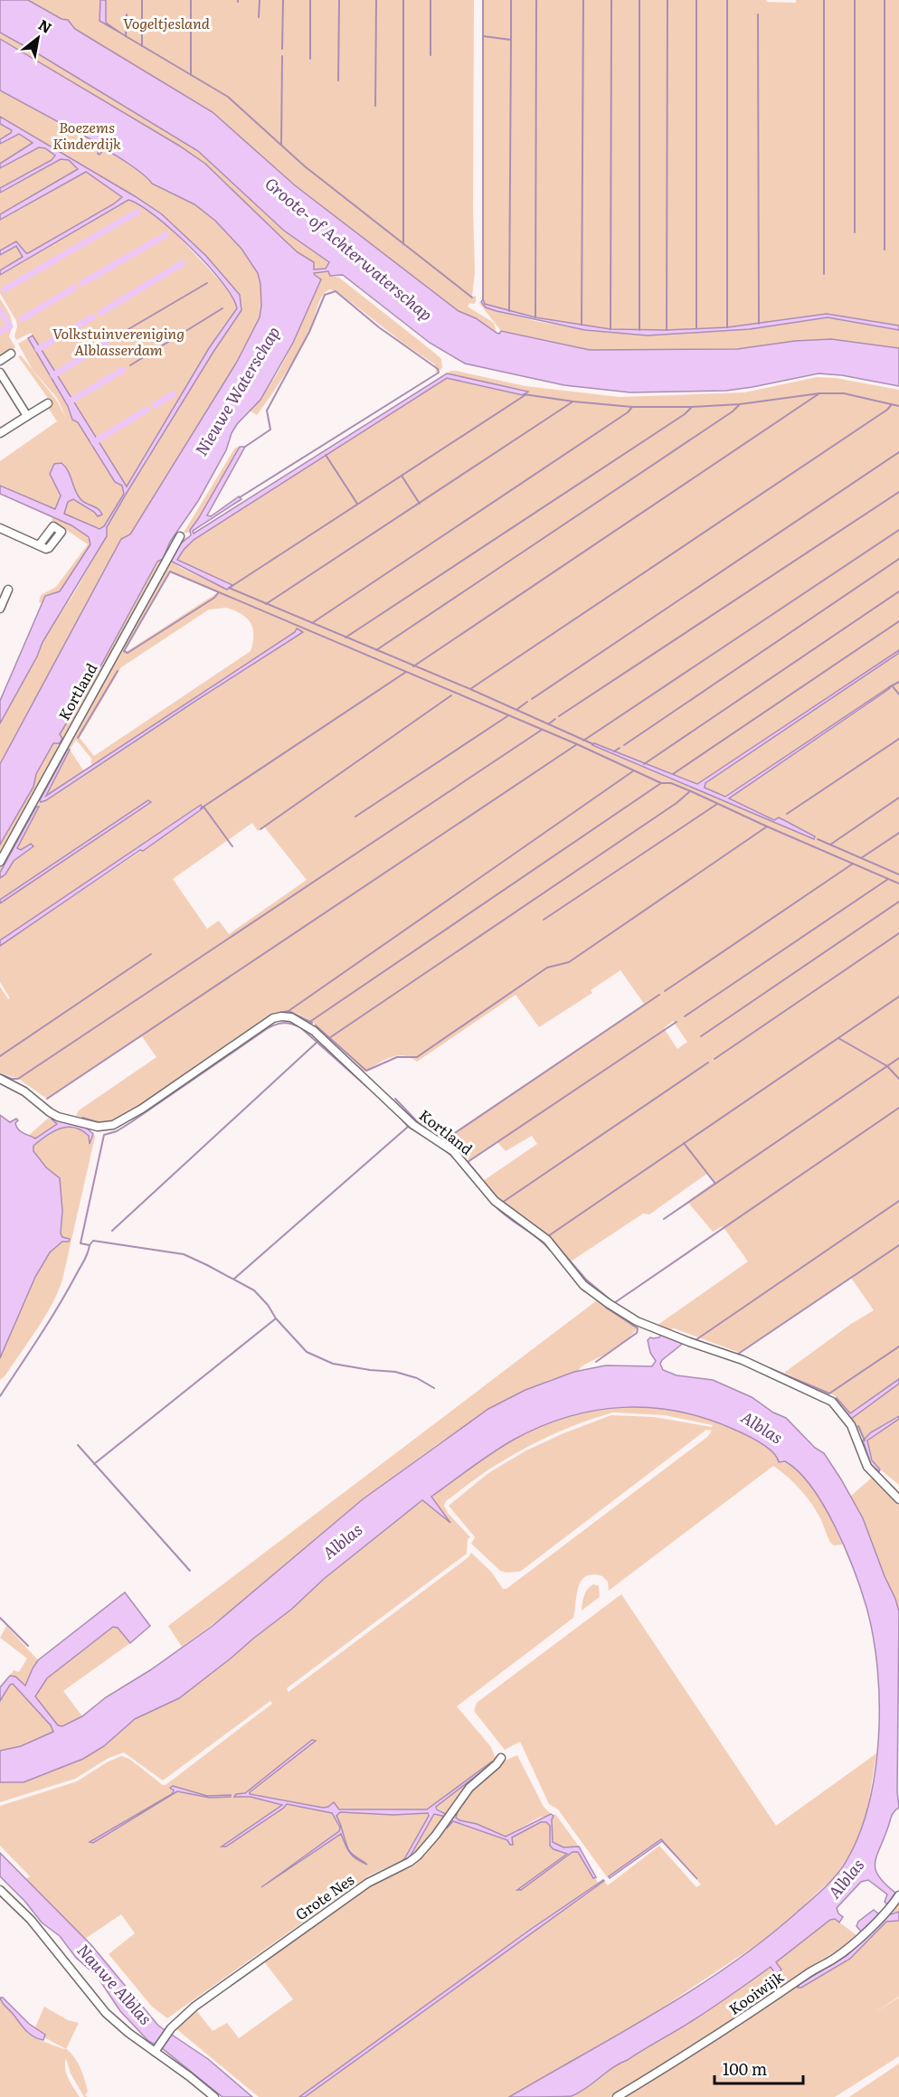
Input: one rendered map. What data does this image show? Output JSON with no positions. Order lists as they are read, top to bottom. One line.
{"streets":{"street":["Kortland","Grote Nes","Kooiwijk"]},"water":["Groote- of Achterwaterschap","Nieuwe Waterschap","Alblas","Nauwe Alblas"],"parks":["Vogeltjesland","Boezems Kinderdijk","Volkstuinvereniging Alblasserdam"],"scale_bar":"100 m","north":"top right"}
